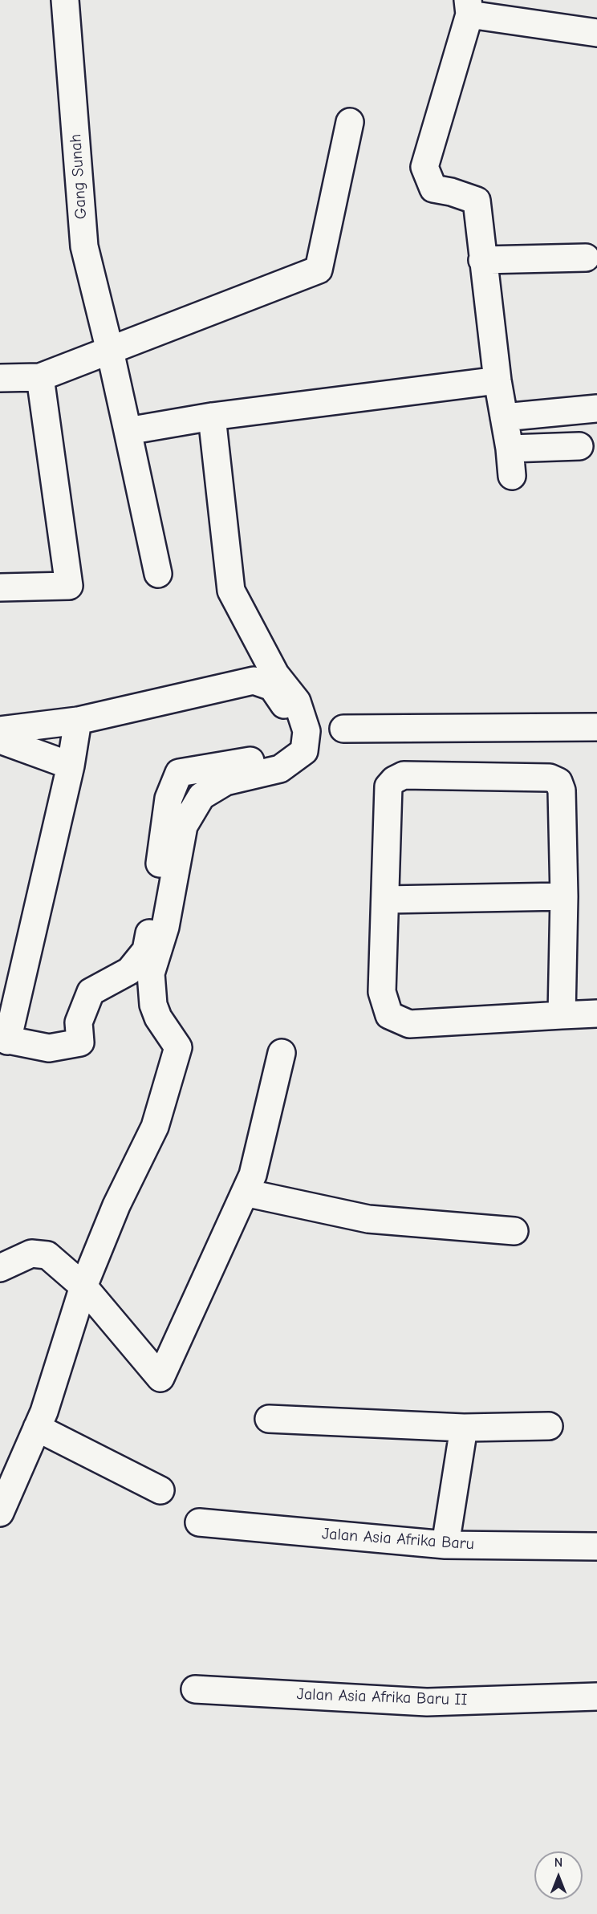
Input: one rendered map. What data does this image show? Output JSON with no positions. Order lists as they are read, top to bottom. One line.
{"streets":{"street":["Gang Sunah","Jalan Asia Afrika Baru","Jalan Asia Afrika Baru II"]},"north":"top"}
